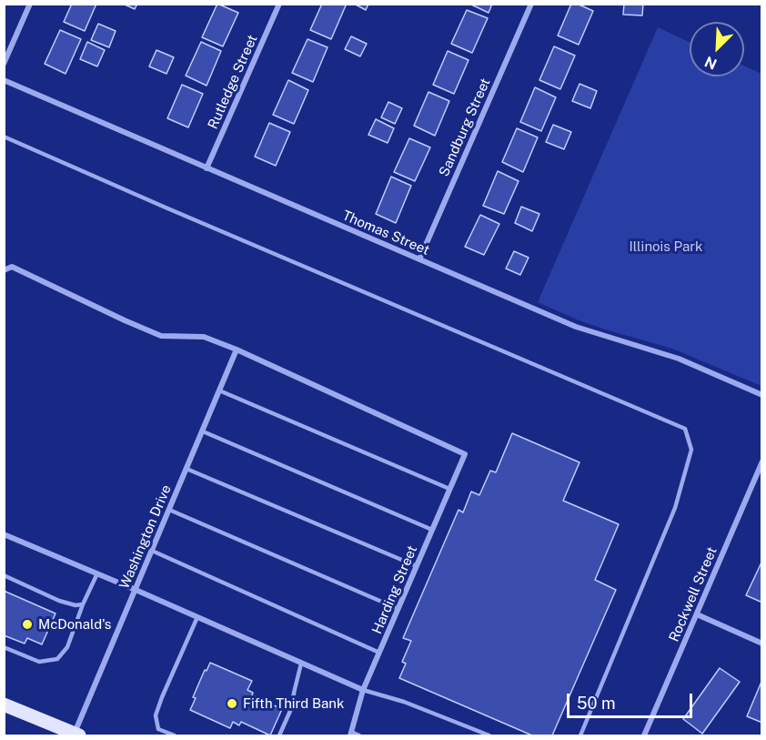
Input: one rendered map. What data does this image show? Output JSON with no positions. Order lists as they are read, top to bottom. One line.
{"streets":{"street":["Rutledge Street","Sandburg Street","Thomas Street","Washington Drive","Harding Street","Rockwell Street"]},"crossings":[["Rutledge Street","Thomas Street"],["Sandburg Street","Thomas Street"],["Washington Drive","Harding Street"]],"parks":["Illinois Park"],"places":["McDonald's","Fifth Third Bank"],"scale_bar":"50 m","north":"bottom left"}
